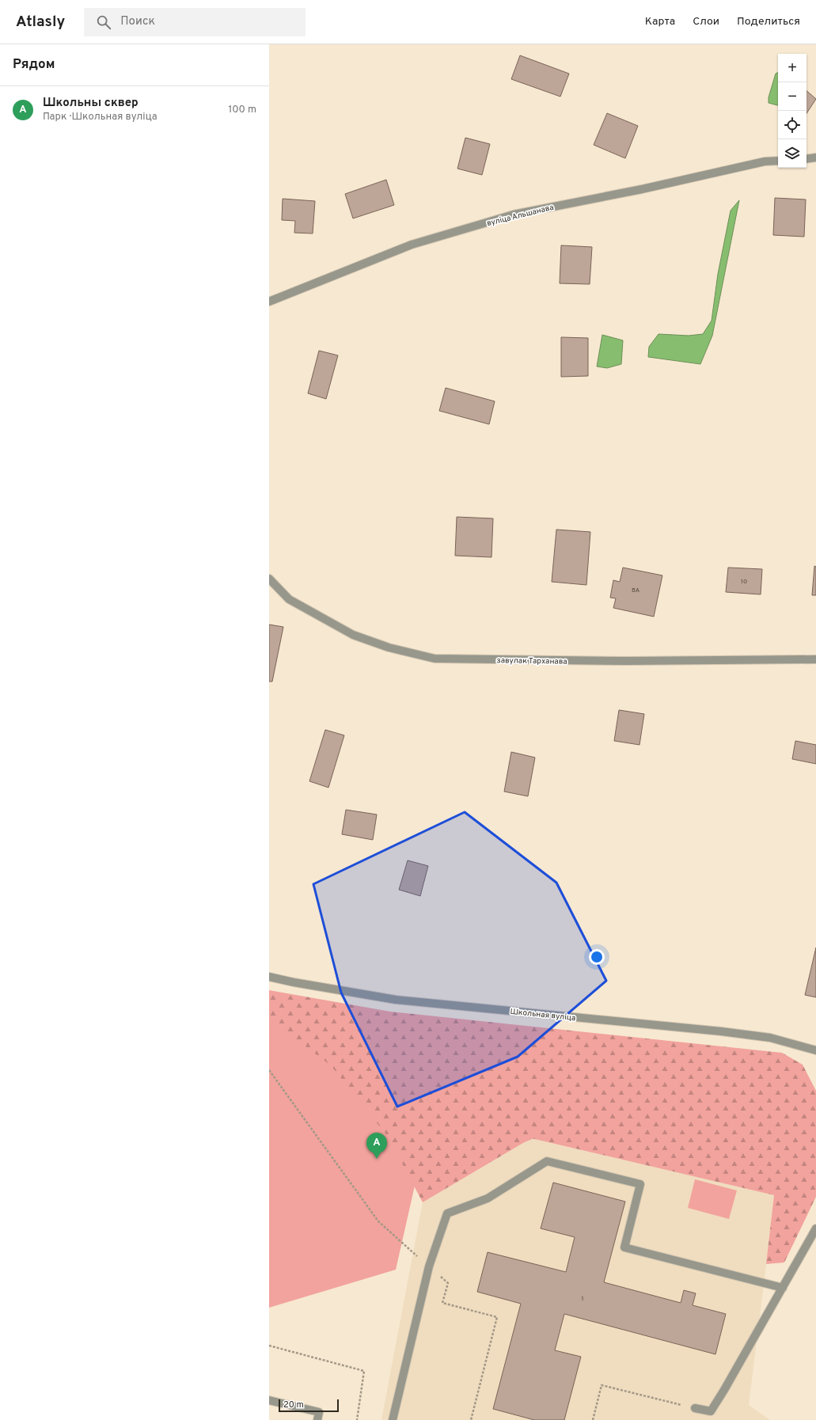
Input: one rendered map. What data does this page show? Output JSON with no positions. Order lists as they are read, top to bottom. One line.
{"streets":{"street":["вуліца Альшанава","завулак Тарханава","Школьная вуліца"]},"house_numbers":["10","8А","1"],"scale_bar":"20 m","page":{"header":"Atlasly","search":"Поиск","nav":["Карта","Слои","Поделиться"],"heading":"Рядом","map_buttons":["+","−"],"list":[{"mark":"A","name":"Школьны сквер","note":"Парк · Школьная вуліца","value":"100 m"}],"pins":"A","scale":"20 m"}}
